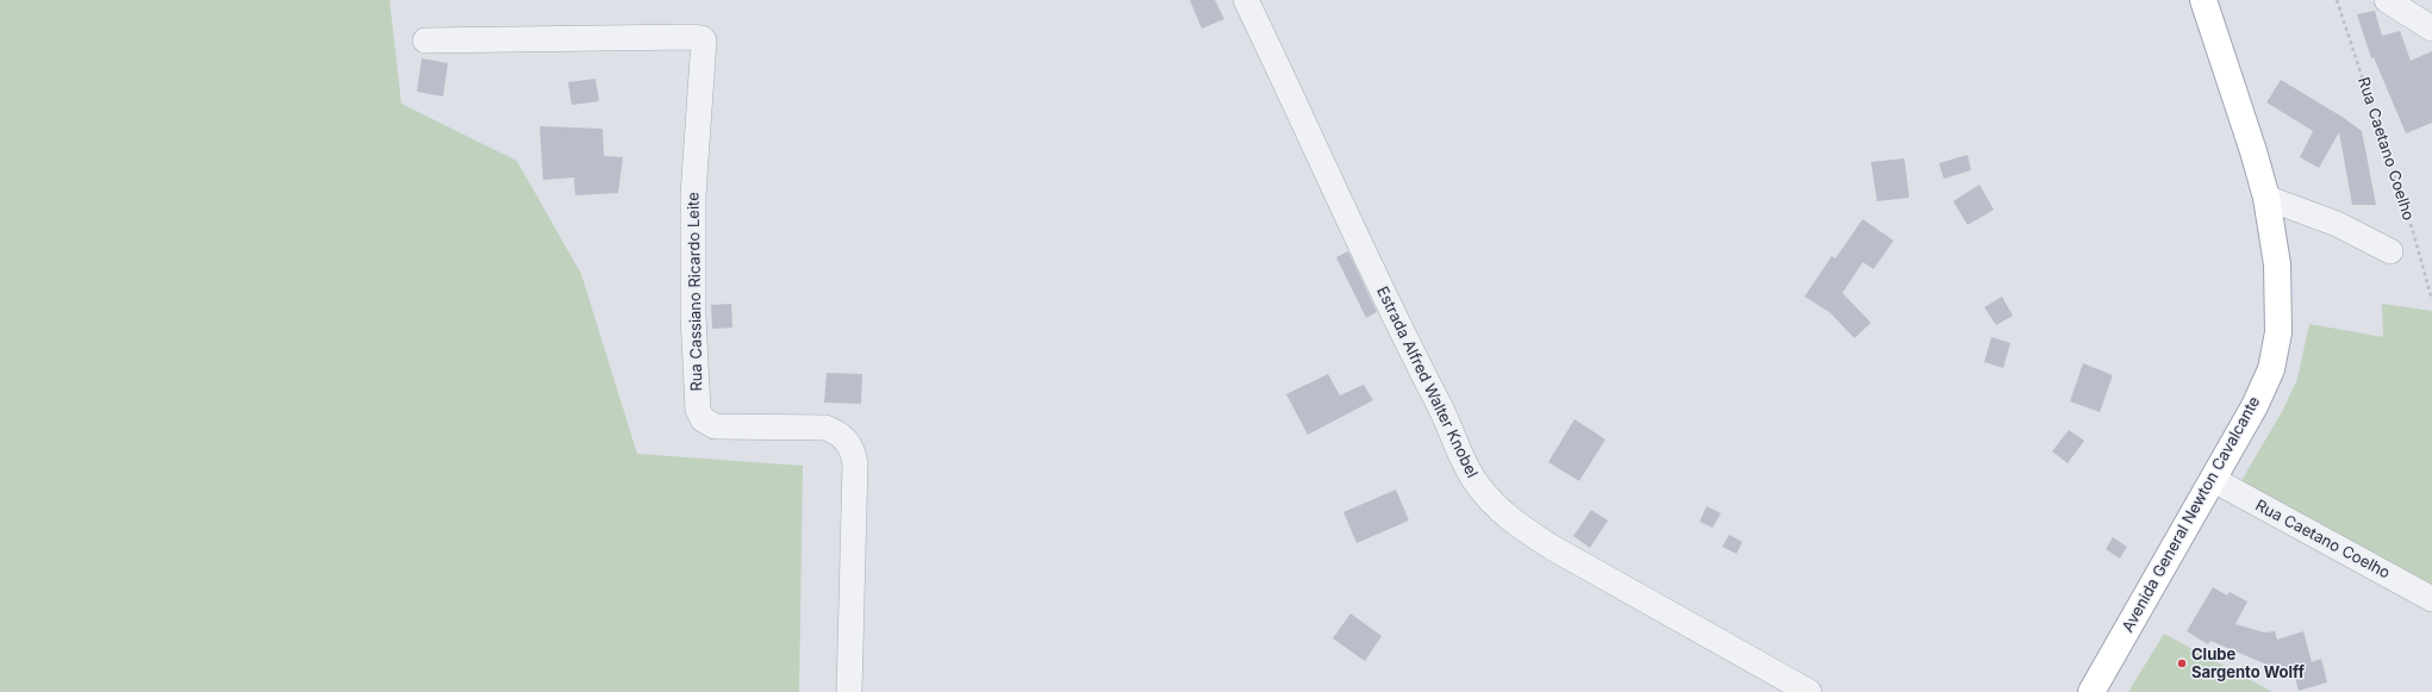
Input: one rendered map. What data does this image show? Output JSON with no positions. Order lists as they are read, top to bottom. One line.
{"streets":{"main road":["Avenida General Newton Cavalcante"],"street":["Rua Caetano Coelho","Rua Cassiano Ricardo Leite","Estrada Alfred Walter Knobel"]},"crossings":[["Rua Caetano Coelho","Avenida General Newton Cavalcante"]],"places":["Clube Sargento Wolff"]}
